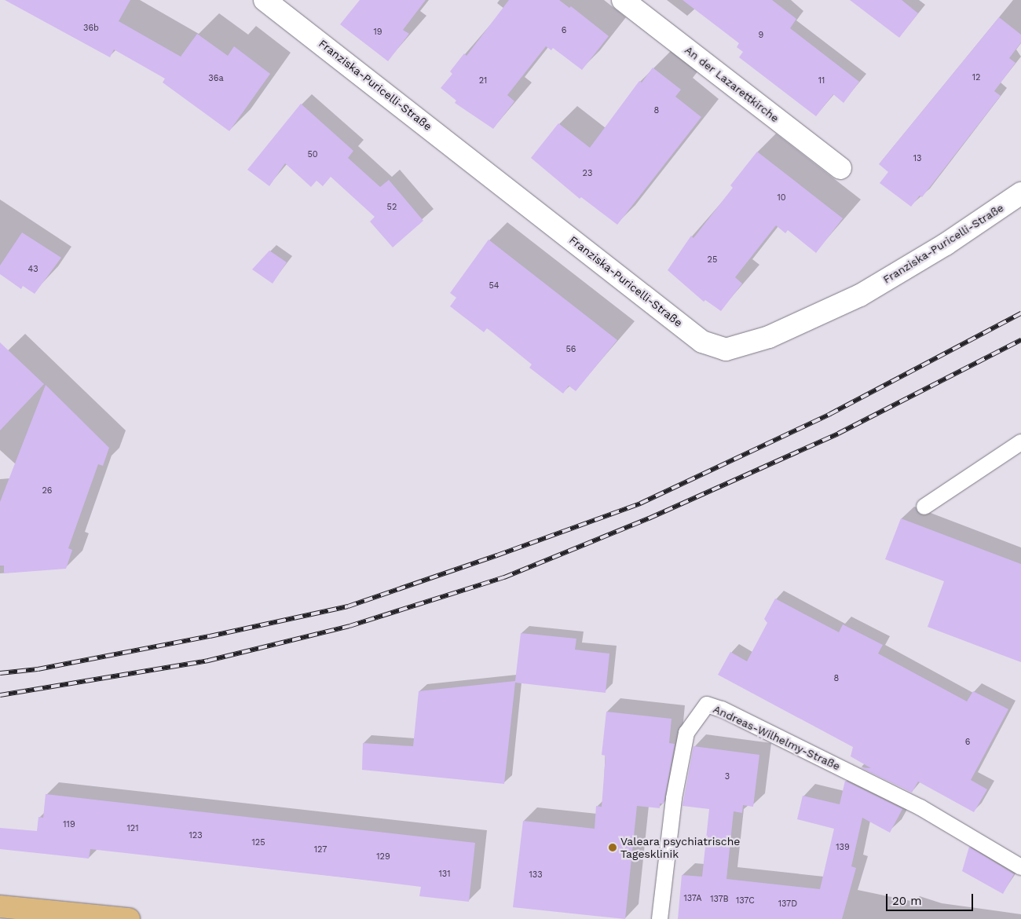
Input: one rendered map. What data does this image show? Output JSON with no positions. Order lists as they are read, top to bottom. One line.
{"streets":{"street":["An der Lazarettkirche","Franziska-Puricelli-Straße"],"lane":["Andreas-Wilhelmy-Straße"]},"places":["Valeara psychiatrische Tagesklinik"],"house_numbers":["36b","6","19","9","12","36a","21","11","8","50","13","23","10","52","25","43","54","56","26","8","6","3","119","121","123","125","139","127","129","131","133","137A","137B","137C","137D"],"scale_bar":"20 m"}
